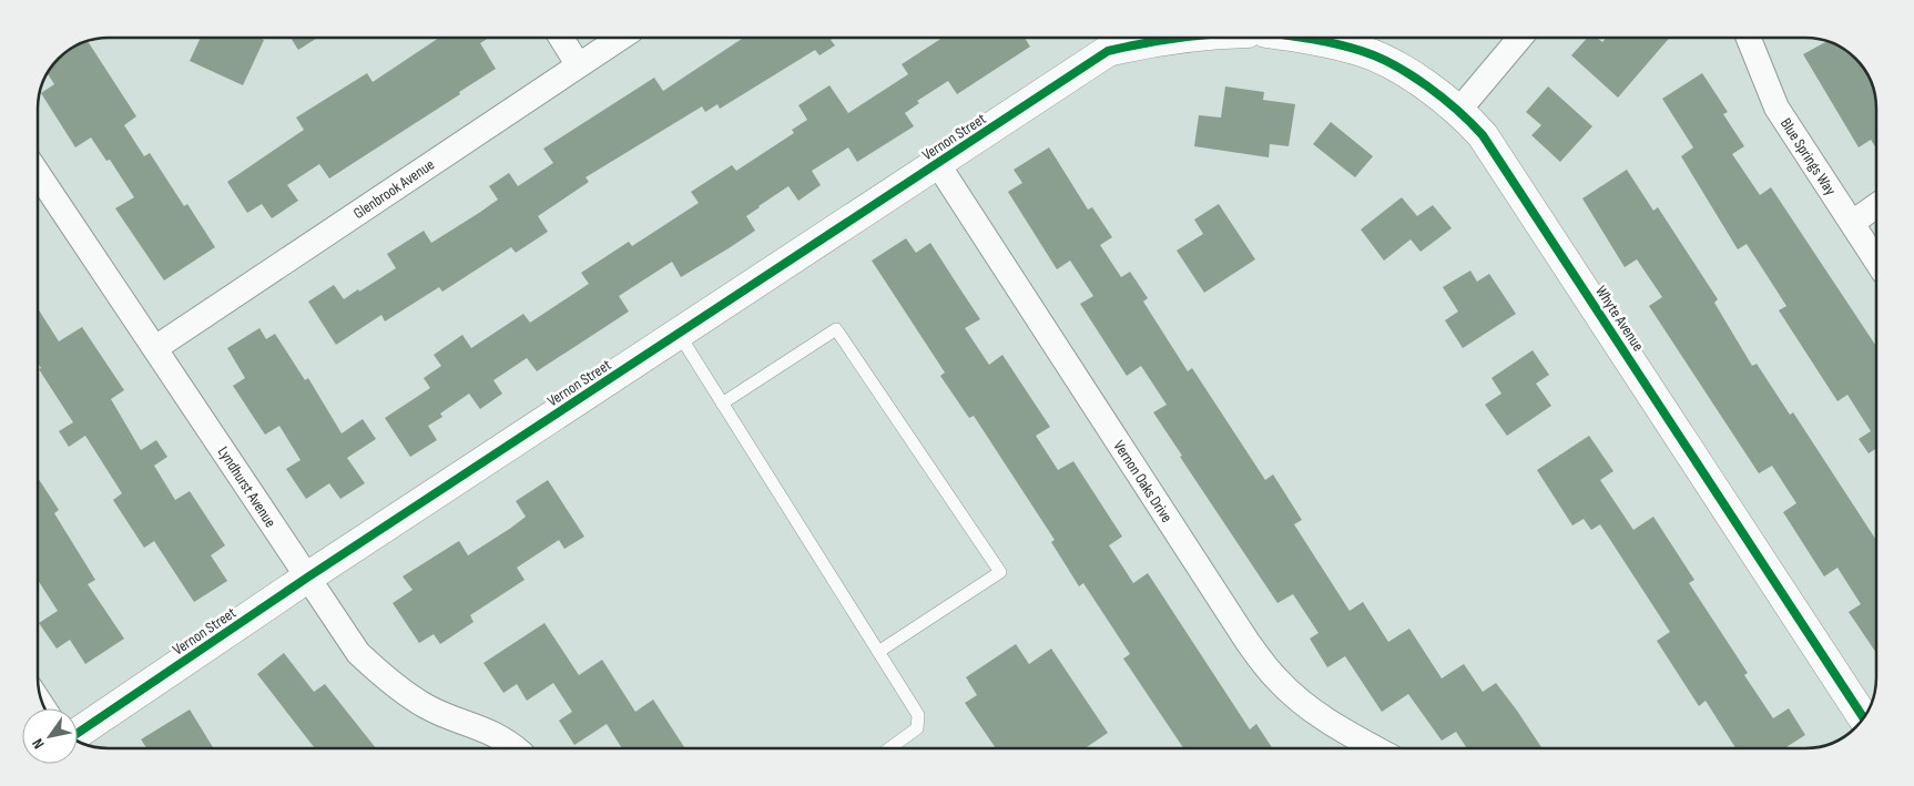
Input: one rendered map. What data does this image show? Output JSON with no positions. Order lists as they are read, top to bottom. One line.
{"streets":{"street":["Vernon Street","Blue Springs Way","Glenbrook Avenue","Whyte Avenue","Vernon Oaks Drive","Lyndhurst Avenue"]},"crossings":[["Vernon Street","Vernon Oaks Drive"],["Vernon Street","Lyndhurst Avenue"],["Glenbrook Avenue","Lyndhurst Avenue"]],"north":"bottom left"}
